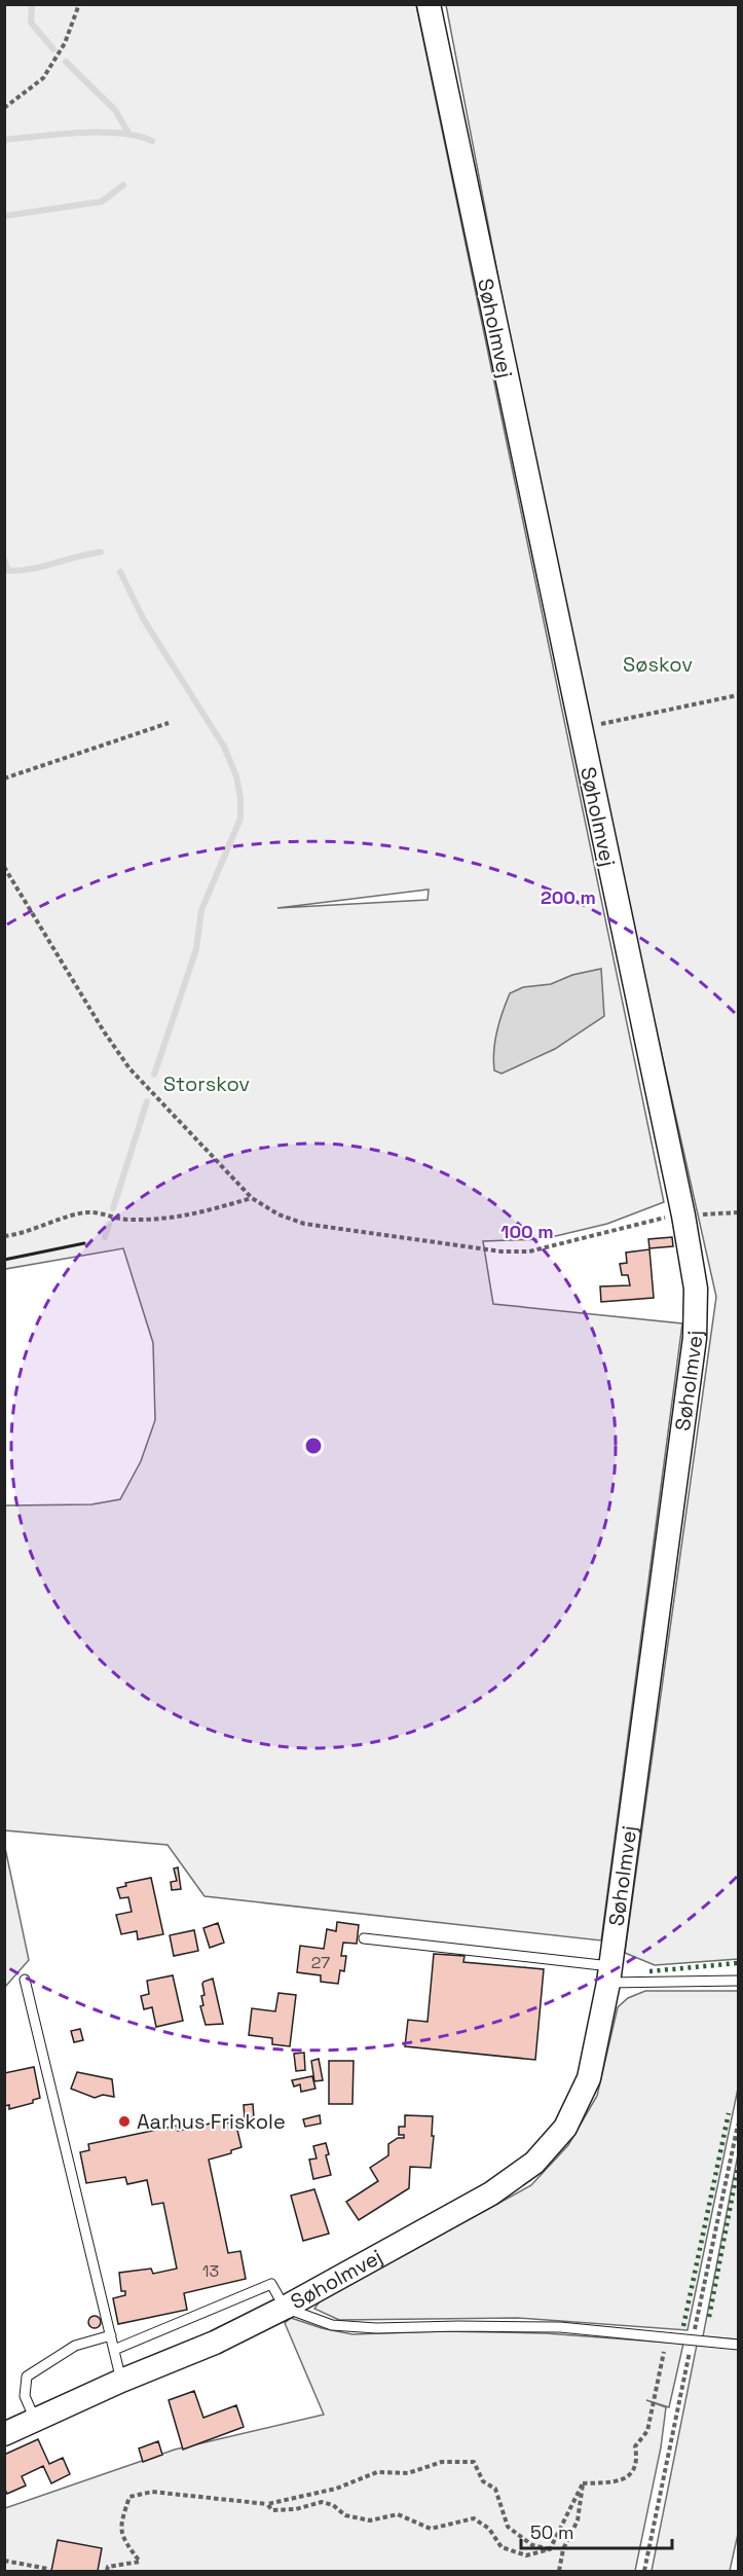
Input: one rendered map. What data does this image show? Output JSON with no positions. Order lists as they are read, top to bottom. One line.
{"streets":{"street":["Søholmvej"]},"parks":["Søskov","Storskov"],"places":["Aarhus Friskole"],"house_numbers":["27","13"],"scale_bar":"50 m","rings":["200 m","100 m"]}
